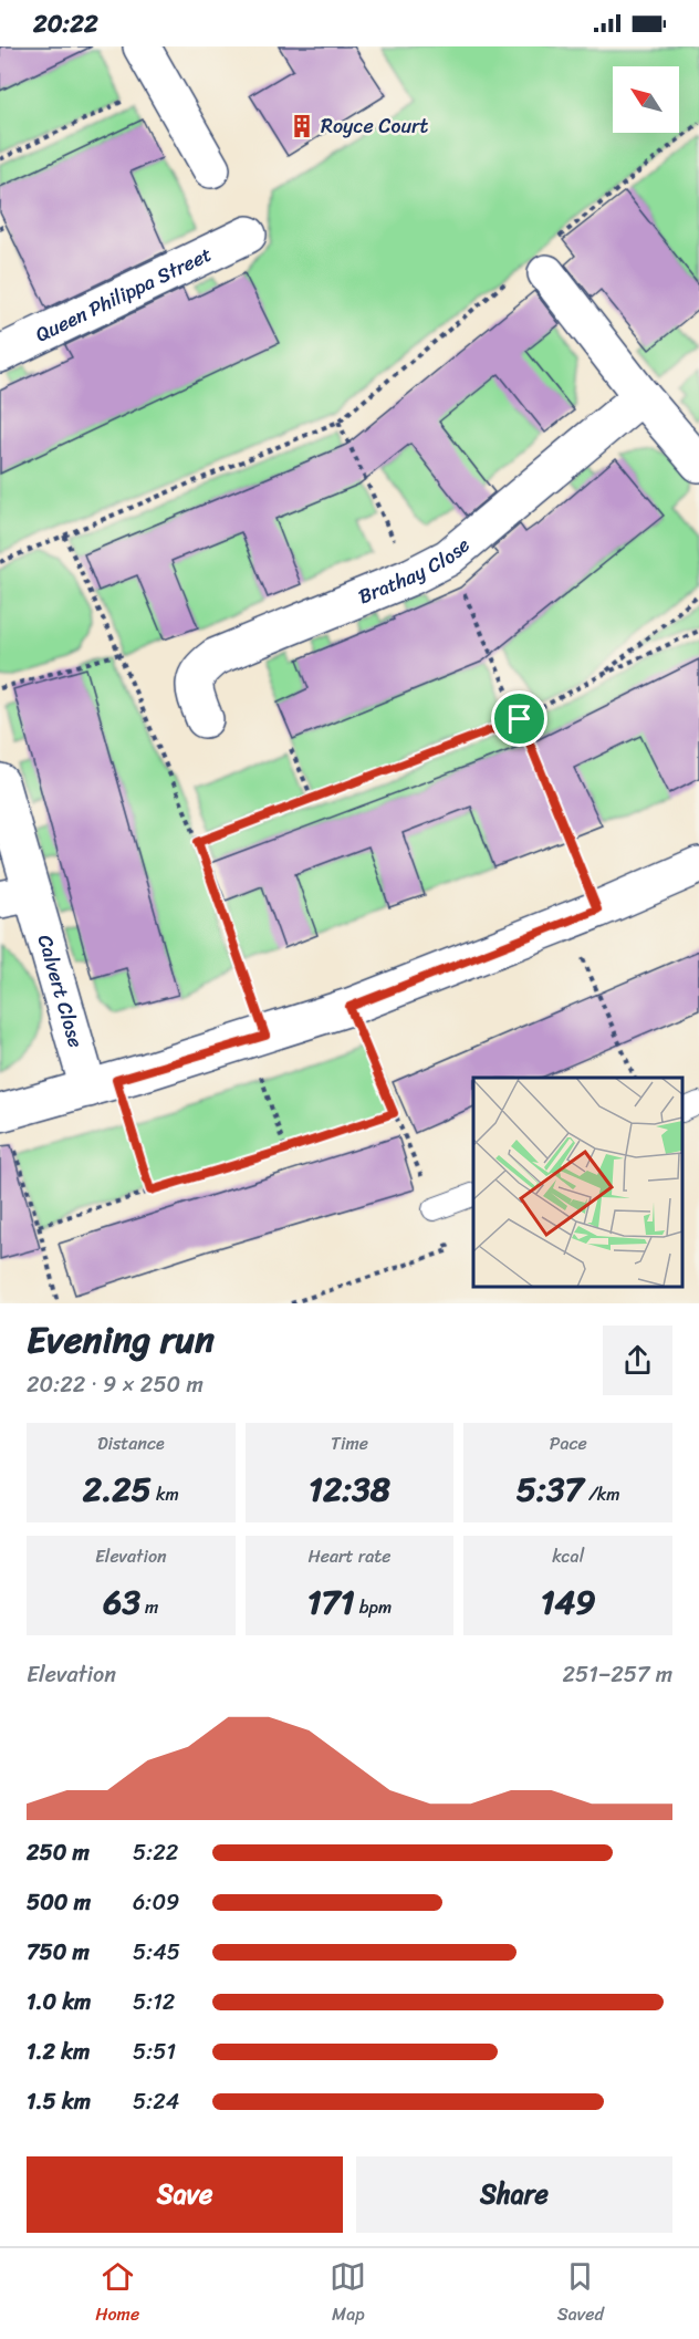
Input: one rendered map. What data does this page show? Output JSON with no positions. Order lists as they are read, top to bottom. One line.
{"streets":{"street":["Queen Philippa Street","Brathay Close","Calvert Close"]},"places":{"building":["Royce Court"]},"north":"top left","page":{"status":"20:22","heading":["Evening run","20:22 · 9 × 250 m"],"stats":[["Distance","2.25 km"],["Time","12:38"],["Pace","5:37 /km"],["Elevation","63 m"],["Heart rate","171 bpm"],["kcal","149"]],"chart":["Elevation","251–257 m"],"list":[{"name":"250 m","note":"5:22"},{"name":"500 m","note":"6:09"},{"name":"750 m","note":"5:45"},{"name":"1.0 km","note":"5:12"},{"name":"1.2 km","note":"5:51"},{"name":"1.5 km","note":"5:24"}],"buttons":["Save","Share"],"tabs":["Home","Map","Saved"]}}
